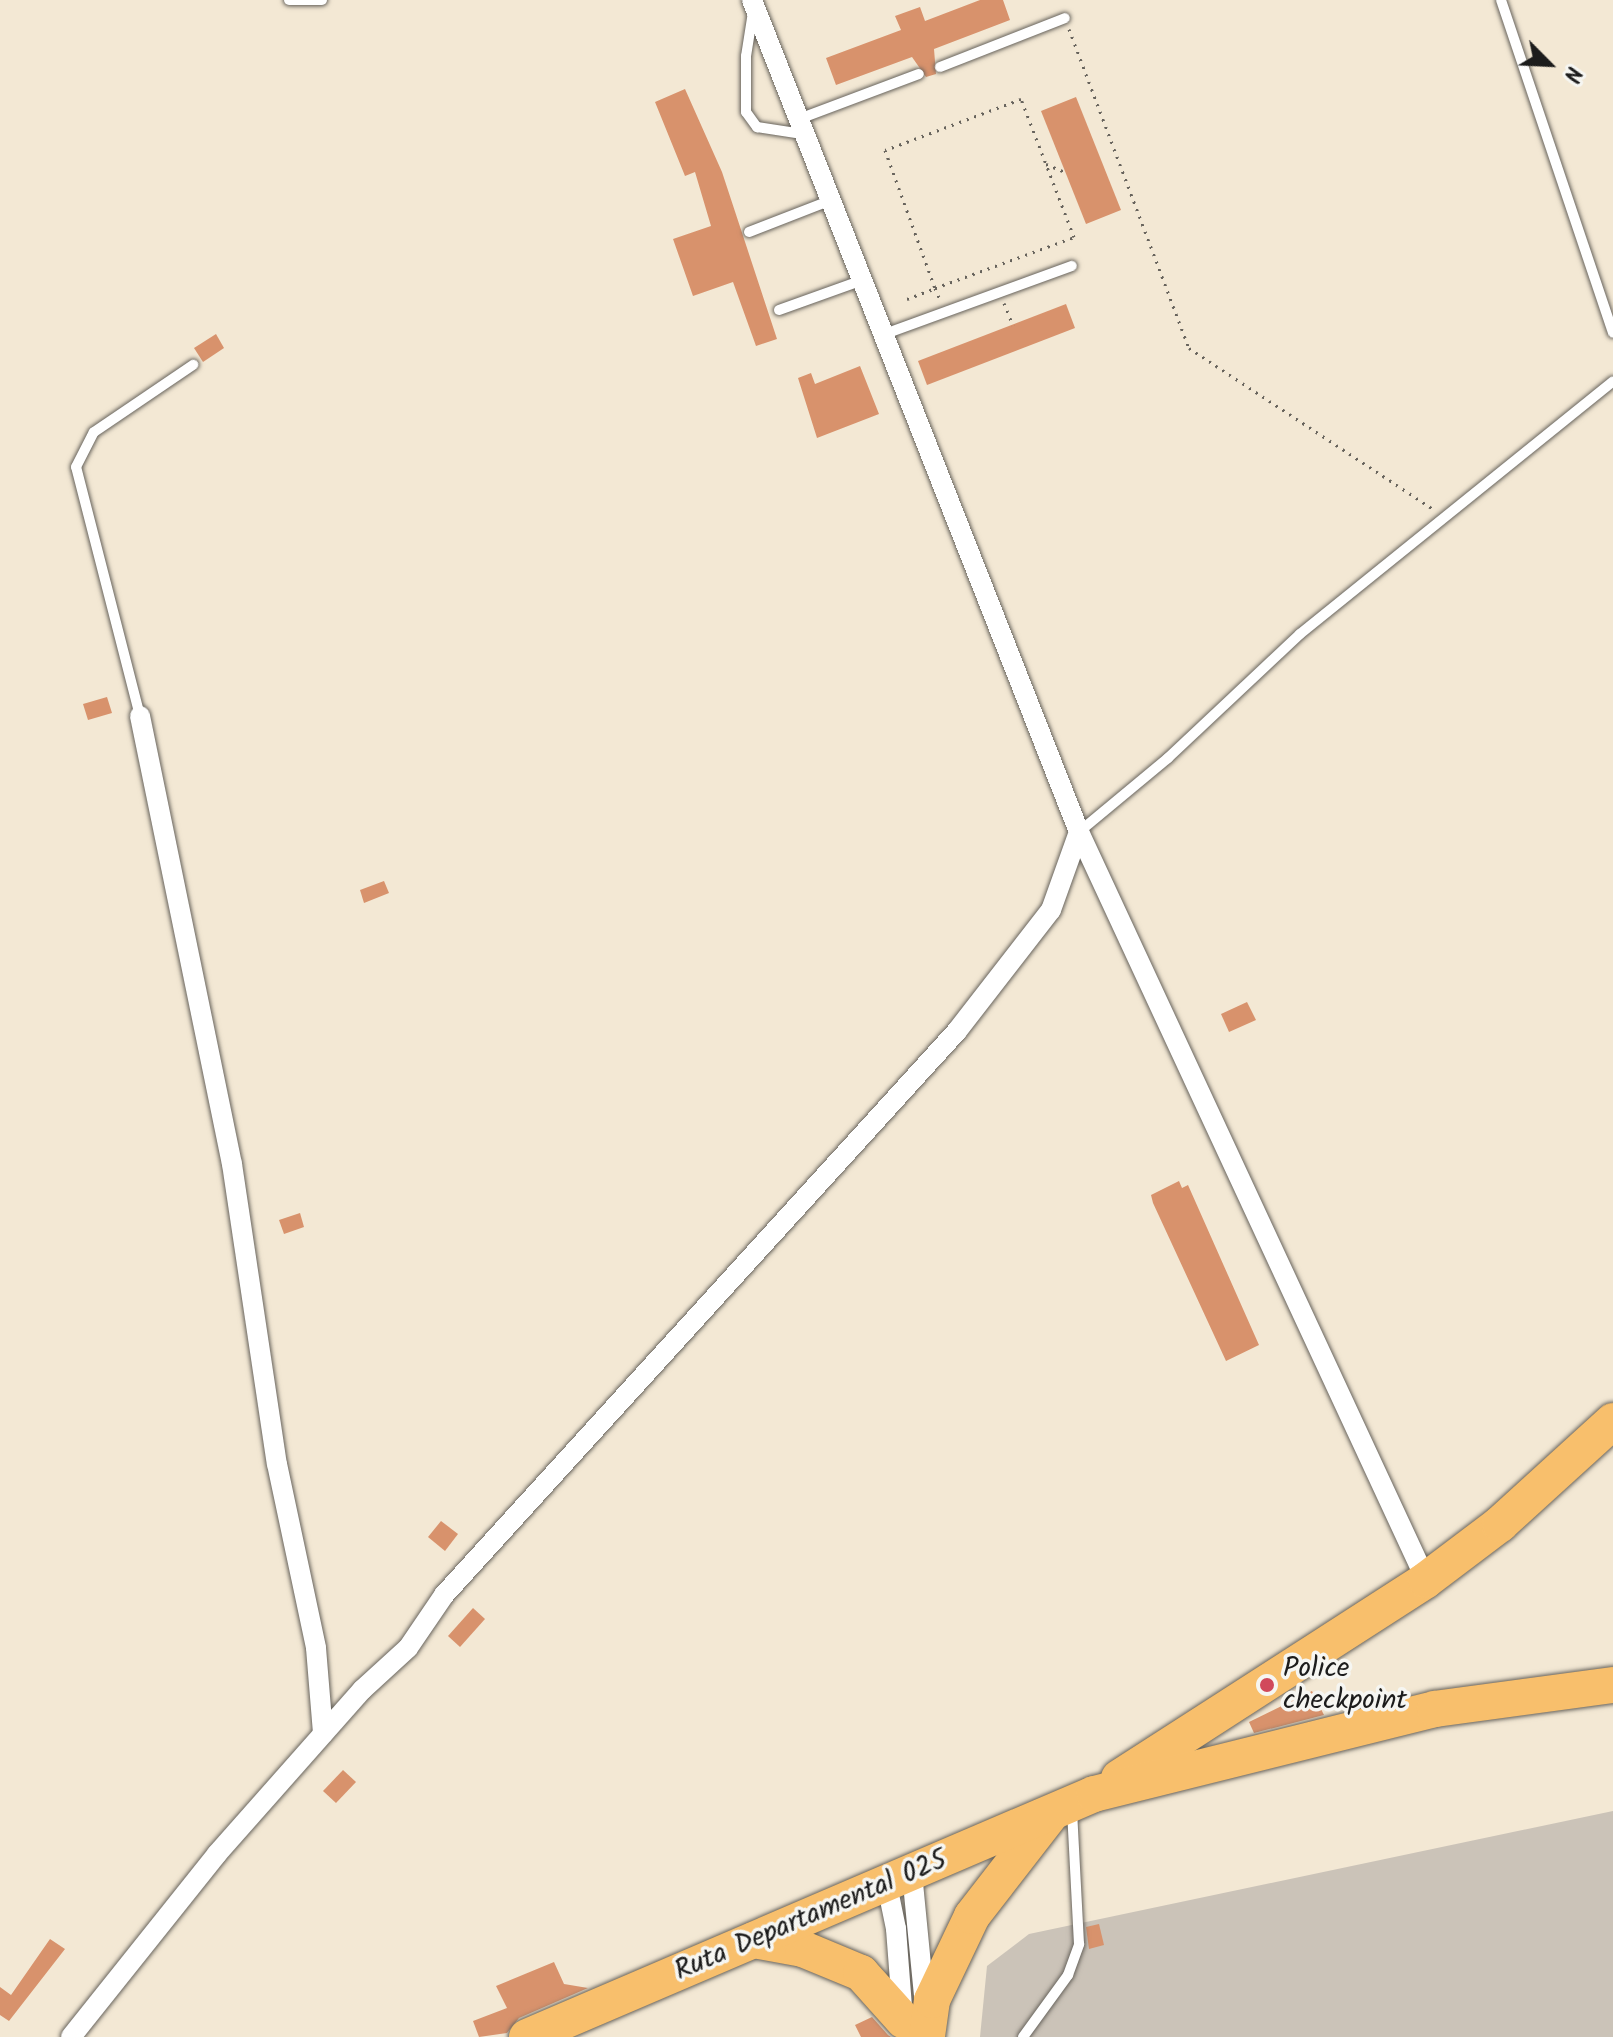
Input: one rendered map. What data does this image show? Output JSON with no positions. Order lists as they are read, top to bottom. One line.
{"streets":{"highway":["Ruta Departamental 025"]},"places":["Police checkpoint"],"north":"bottom right"}
